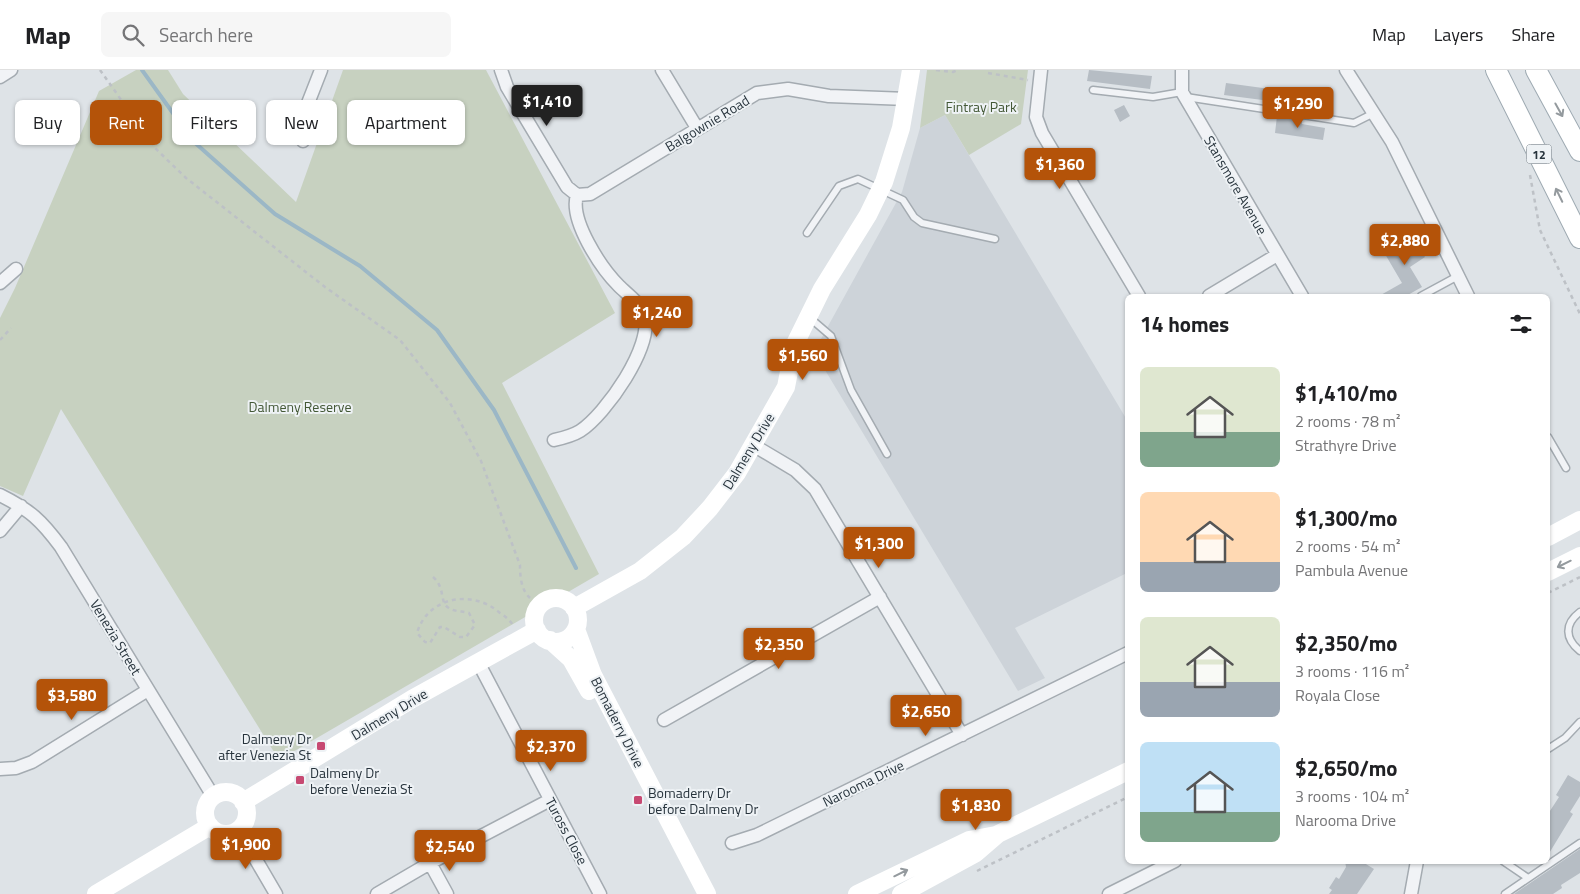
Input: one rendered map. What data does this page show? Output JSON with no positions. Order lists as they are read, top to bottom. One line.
{"streets":{"main road":["12"],"street":["Balgownie Road","Stansmore Avenue","Dalmeny Drive","Venezia Street","Bomaderry Drive","Narooma Drive","Tuross Close"]},"crossings":[["Balgownie Road","Dalmeny Drive"],["Dalmeny Drive","Venezia Street"],["Dalmeny Drive","Bomaderry Drive"],["Dalmeny Drive","Tuross Close"]],"parks":["Fintray Park","Dalmeny Reserve"],"places":{"transit":["Dalmeny Dr after Venezia St","Dalmeny Dr before Venezia St","Bomaderry Dr before Dalmeny Dr"]},"page":{"header":"Map","search":"Search here","nav":["Map","Layers","Share"],"price":["$1,410","$1,290","$1,360","$2,880","$1,240","$1,560","$1,300","$2,350","$3,580","$2,650","$2,370","$1,830","$1,900","$2,540"],"chip":["Buy","Rent","Filters","New","Apartment"],"heading":"14 homes","list":[{"name":"$1,410/mo","note":"2 rooms · 78 m² · Strathyre Drive"},{"name":"$1,300/mo","note":"2 rooms · 54 m² · Pambula Avenue"},{"name":"$2,350/mo","note":"3 rooms · 116 m² · Royala Close"},{"name":"$2,650/mo","note":"3 rooms · 104 m² · Narooma Drive"}]}}
